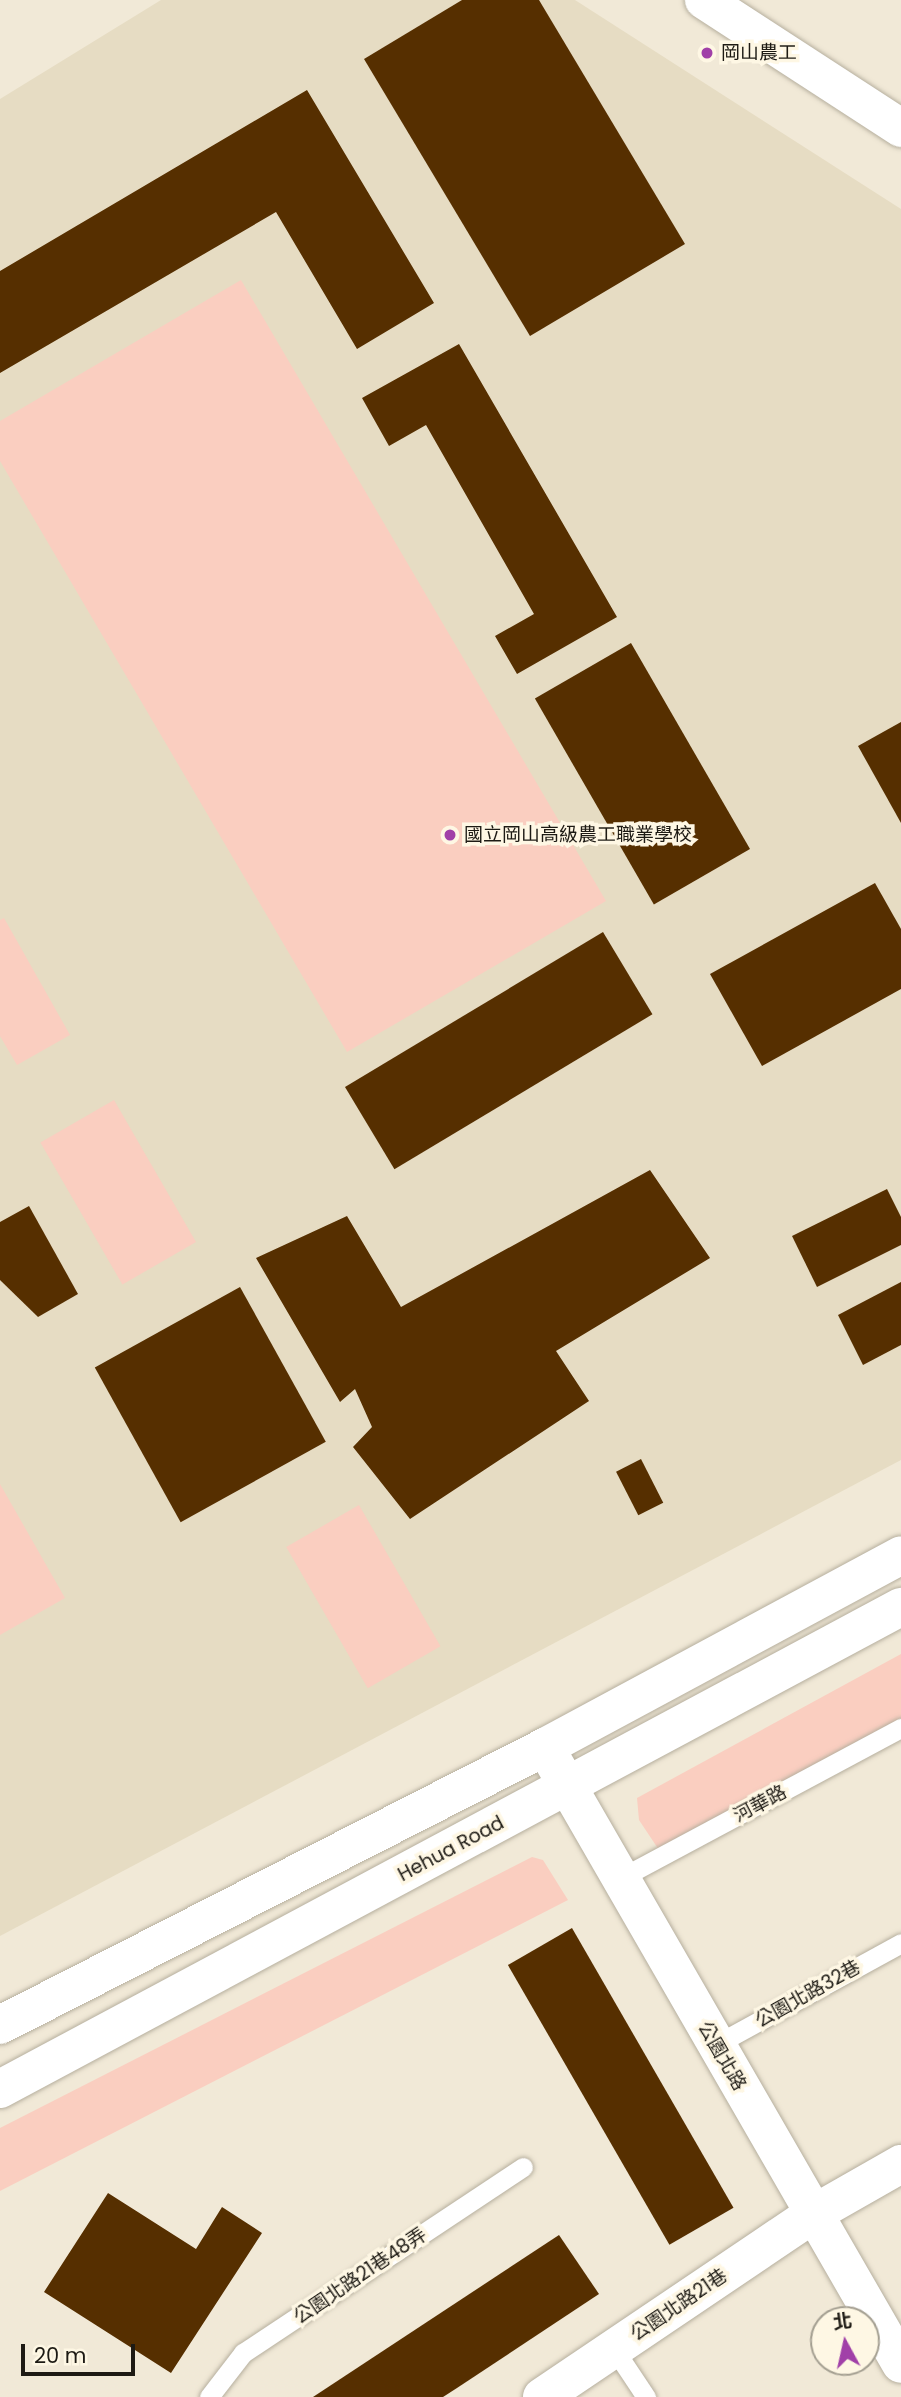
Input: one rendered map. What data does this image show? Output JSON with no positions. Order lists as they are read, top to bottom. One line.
{"streets":{"street":["Hehua Road","公園北路","公園北路21巷"],"lane":["河華路","公園北路32巷","公園北路21巷48弄"]},"crossings":[["河華路","公園北路"],["Hehua Road","公園北路"],["公園北路32巷","公園北路"],["公園北路","公園北路21巷"]],"places":["岡山農工","國立岡山高級農工職業學校"],"scale_bar":"20 m","north":"top"}
